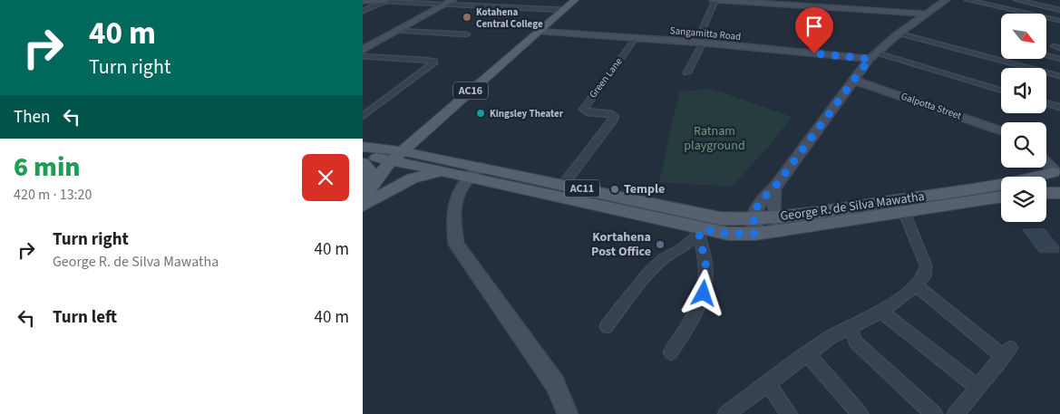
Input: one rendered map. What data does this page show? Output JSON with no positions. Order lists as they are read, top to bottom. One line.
{"streets":{"main road":["Sangamitta Road","AC16","Galpotta Street","AC11","George R. de Silva Mawatha"],"street":["Green Lane"]},"crossings":[["Sangamitta Road","Green Lane"],["Sangamitta Road","AC16"],["Green Lane","George R. de Silva Mawatha"],["AC16","George R. de Silva Mawatha"]],"parks":["Ratnam playground"],"places":["Kotahena Central College","Kingsley Theater","Temple","Kortahena Post Office"],"north":"bottom right","page":{"turn":["40 m","Turn right"],"then":"Then","heading":["6 min","420 m · 13:20"],"list":[{"name":"Turn right","note":"George R. de Silva Mawatha","value":"40 m"},{"name":"Turn left","value":"40 m"}]}}
